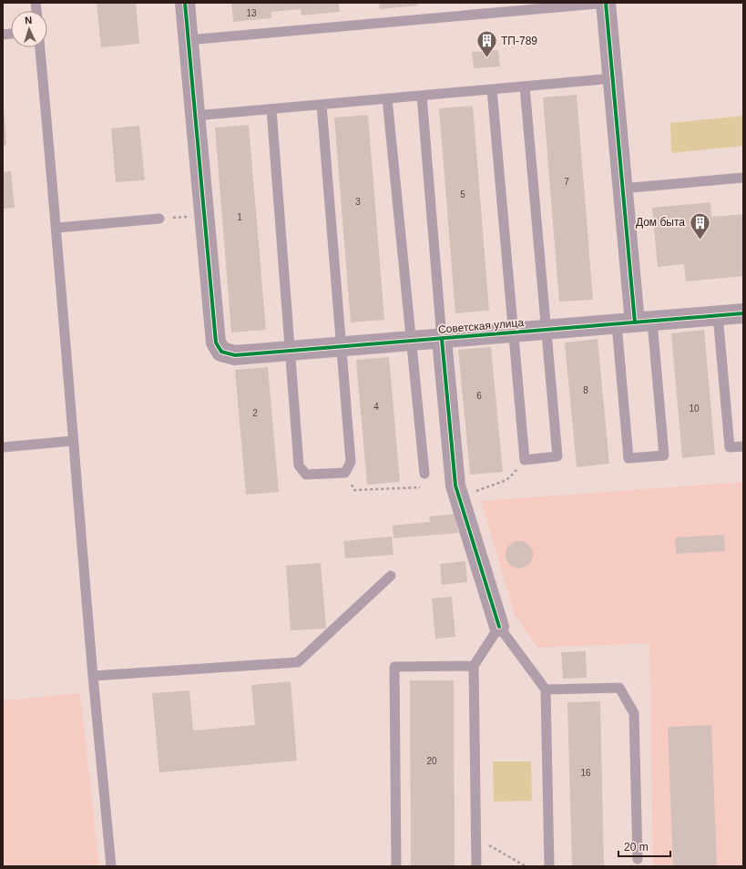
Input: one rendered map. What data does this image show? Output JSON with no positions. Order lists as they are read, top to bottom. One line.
{"streets":{"street":["Советская улица"]},"places":{"building":["ТП-789","Дом быта"]},"house_numbers":["13","7","5","3","1","8","6","4","10","2","20","16"],"scale_bar":"20 m","north":"top"}
